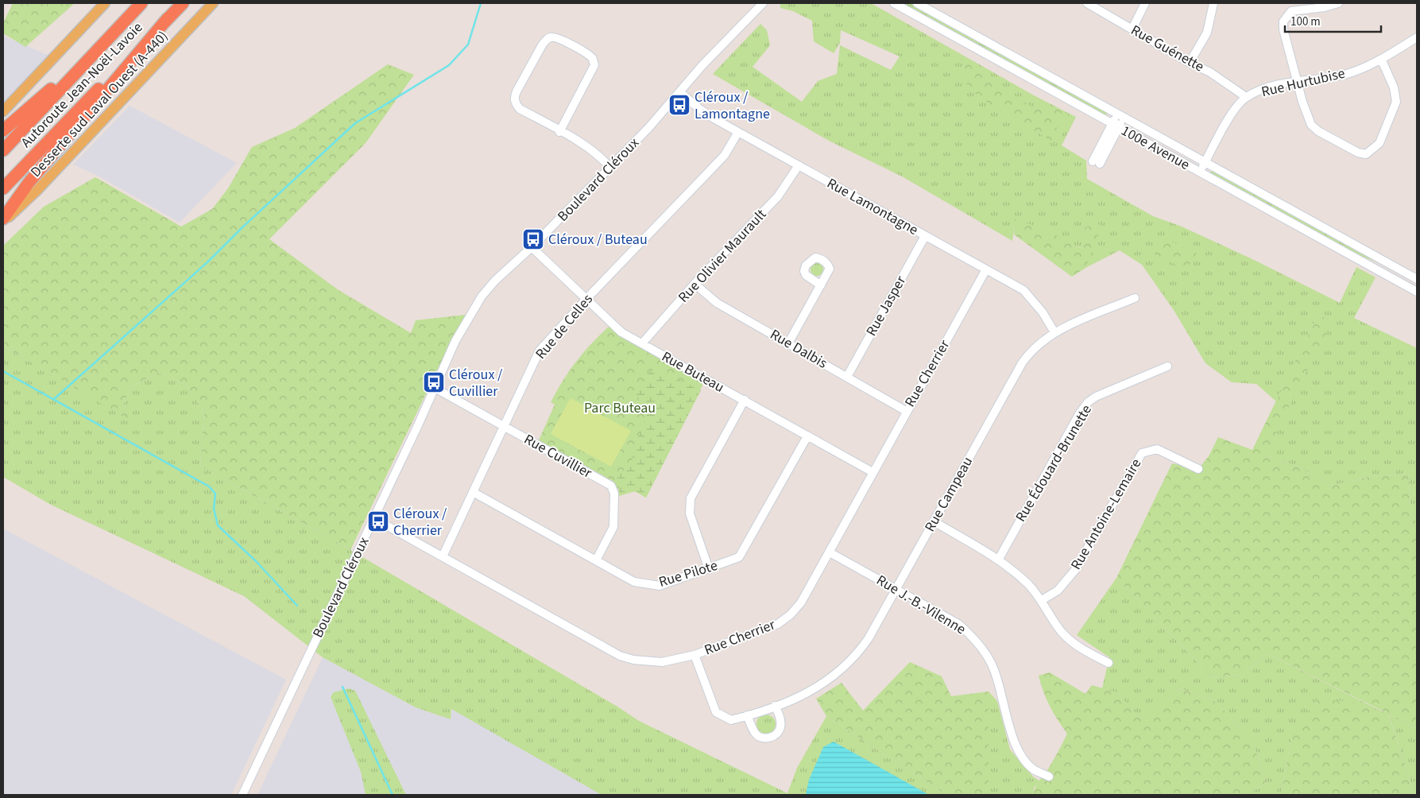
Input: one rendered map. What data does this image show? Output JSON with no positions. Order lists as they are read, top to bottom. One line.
{"streets":{"highway":["Autoroute Jean-Noël-Lavoie"],"main road":["Desserte sud Laval Ouest (A-440)"],"street":["Rue Guénette","Rue Hurtubise","100e Avenue","Boulevard Cléroux","Rue Lamontagne","Rue Olivier Maurault","Rue Jasper","Rue de Celles","Rue Dalbis","Rue Buteau","Rue Cherrier","Rue Cuvillier","Rue Édouard-Brunette","Rue Campeau","Rue Antoine-Lemaire","Rue Pilote","Rue J.-B.-Vilenne"]},"crossings":[["Rue Guénette","Rue Hurtubise"],["Rue Hurtubise","100e Avenue"],["Boulevard Cléroux","Rue Lamontagne"],["Boulevard Cléroux","Rue Buteau"],["Boulevard Cléroux","Rue Cherrier"],["Boulevard Cléroux","Rue Cuvillier"],["Rue Lamontagne","Rue Olivier Maurault"],["Rue Lamontagne","Rue Jasper"],["Rue Lamontagne","Rue de Celles"],["Rue Lamontagne","Rue Cherrier"],["Rue Lamontagne","Rue Campeau"],["Rue Olivier Maurault","Rue Dalbis"],["Rue Olivier Maurault","Rue Buteau"],["Rue Jasper","Rue Dalbis"],["Rue de Celles","Rue Buteau"],["Rue de Celles","Rue Cherrier"],["Rue de Celles","Rue Cuvillier"],["Rue de Celles","Rue Pilote"],["Rue Dalbis","Rue Cherrier"],["Rue Buteau","Rue Cherrier"],["Rue Buteau","Rue Pilote"],["Rue Cherrier","Rue Campeau"],["Rue Cherrier","Rue J.-B.-Vilenne"],["Rue Cuvillier","Rue Pilote"],["Rue Campeau","Rue J.-B.-Vilenne"]],"parks":["Parc Buteau"],"places":{"bus stop":["Cléroux / Lamontagne","Cléroux / Buteau","Cléroux / Cuvillier","Cléroux / Cherrier"]},"scale_bar":"100 m"}
